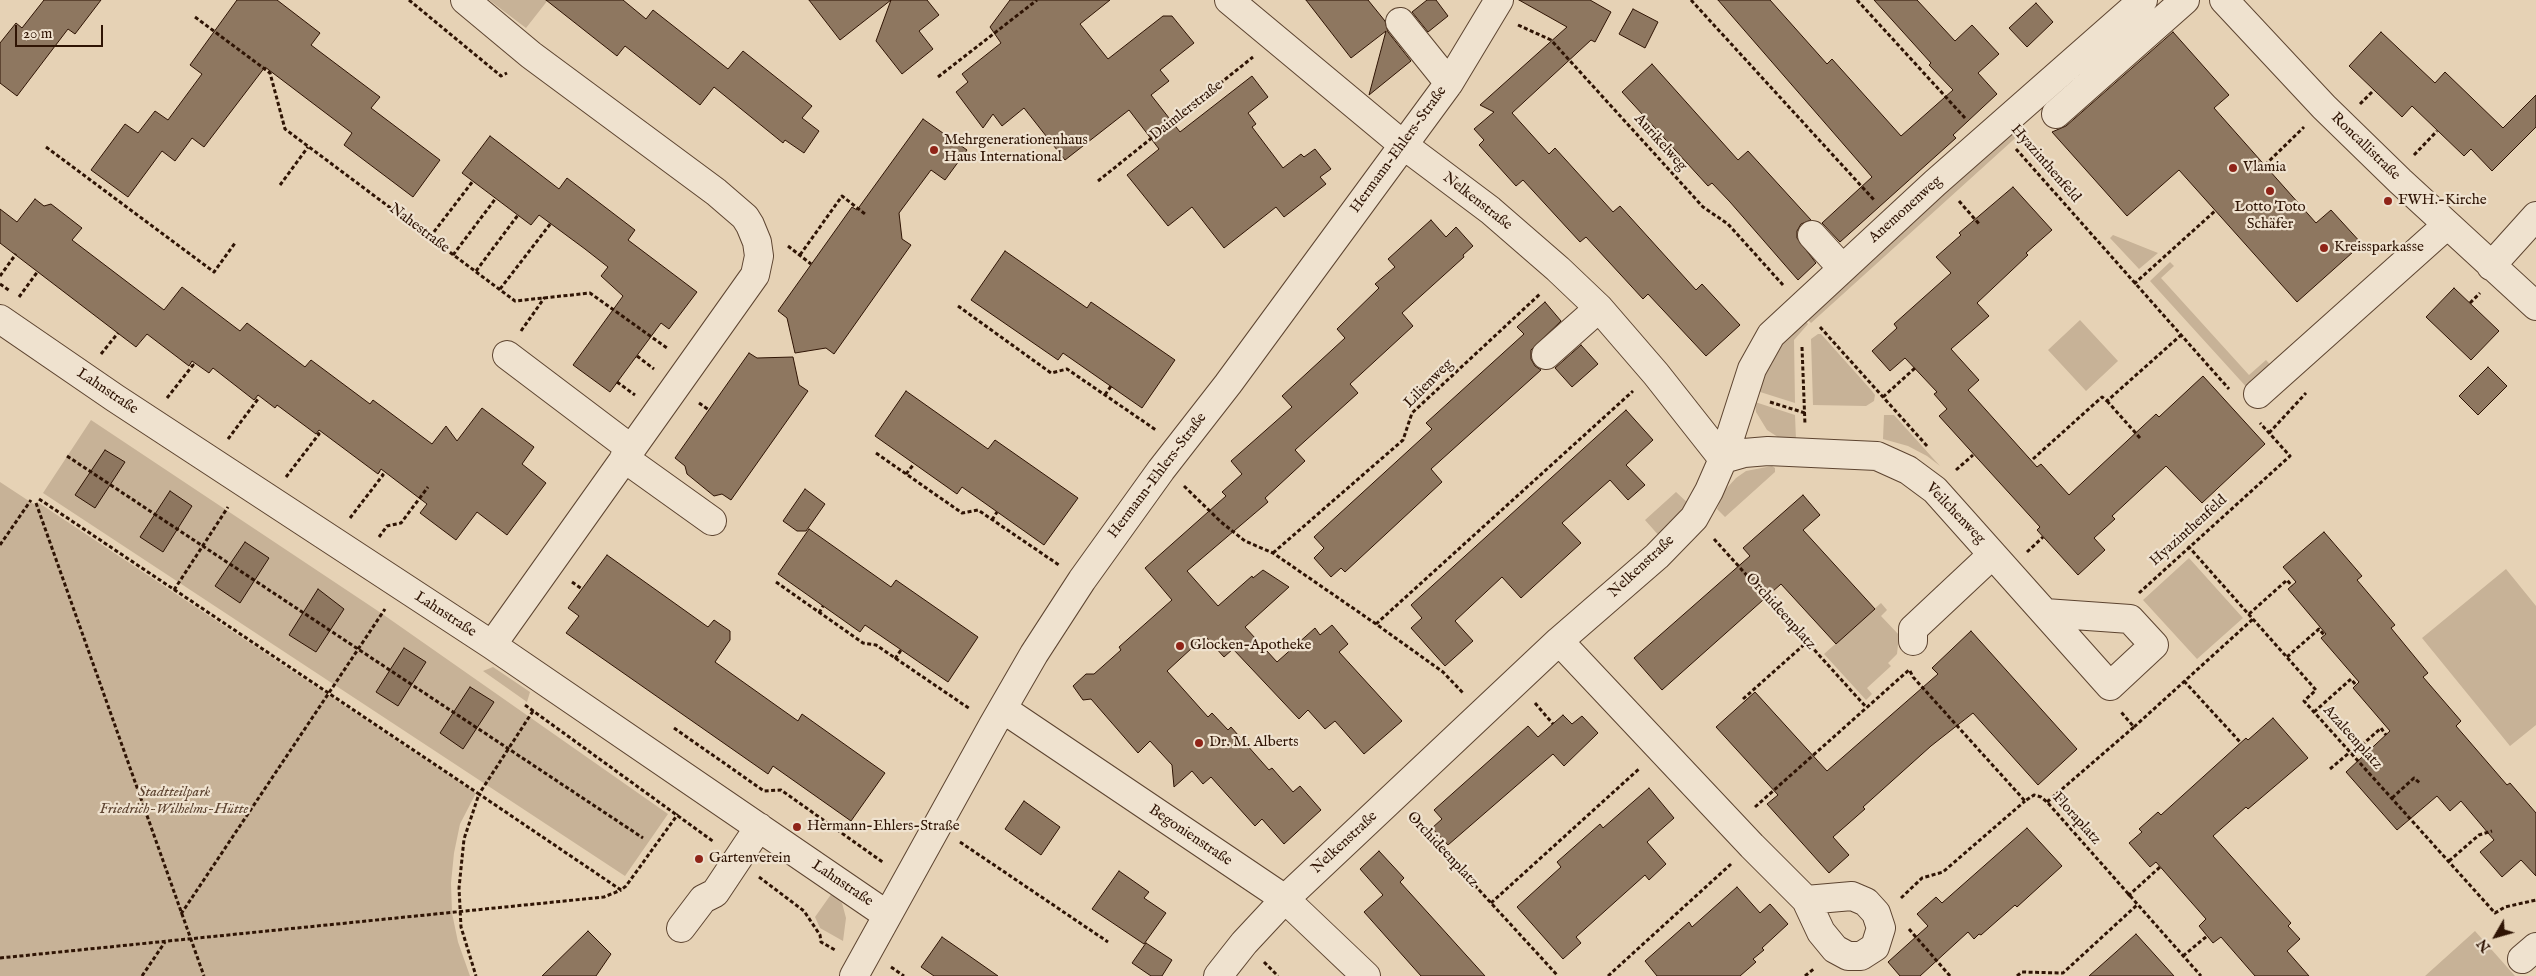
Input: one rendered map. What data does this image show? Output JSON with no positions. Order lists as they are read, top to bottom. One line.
{"streets":{"street":["Roncallistraße","Hermann-Ehlers-Straße","Nelkenstraße","Anemonenweg","Lahnstraße","Veilchenweg","Begonienstraße"],"path":["Daimlerstraße","Aurikelweg","Hyazinthenfeld","Nahestraße","Lilienweg","Orchideenplatz","Azaleenplatz","Floraplatz"]},"crossings":[["Aurikelweg","Hermann-Ehlers-Straße"],["Aurikelweg","Anemonenweg"],["Hermann-Ehlers-Straße","Nelkenstraße"],["Hermann-Ehlers-Straße","Lahnstraße"],["Hermann-Ehlers-Straße","Begonienstraße"],["Hyazinthenfeld","Azaleenplatz"],["Nelkenstraße","Anemonenweg"],["Nelkenstraße","Lilienweg"],["Nelkenstraße","Veilchenweg"],["Nelkenstraße","Orchideenplatz"],["Nelkenstraße","Begonienstraße"],["Anemonenweg","Veilchenweg"]],"parks":["Stadtteilpark Friedrich-Wilhelms-Hütte"],"places":["Mehrgenerationenhaus Haus International","Vlamia","Lotto Toto Schäfer","FWH.-Kirche","Kreissparkasse","Glocken-Apotheke","Dr. M. Alberts","Hermann-Ehlers-Straße","Gartenverein"],"scale_bar":"20 m","north":"bottom left"}
